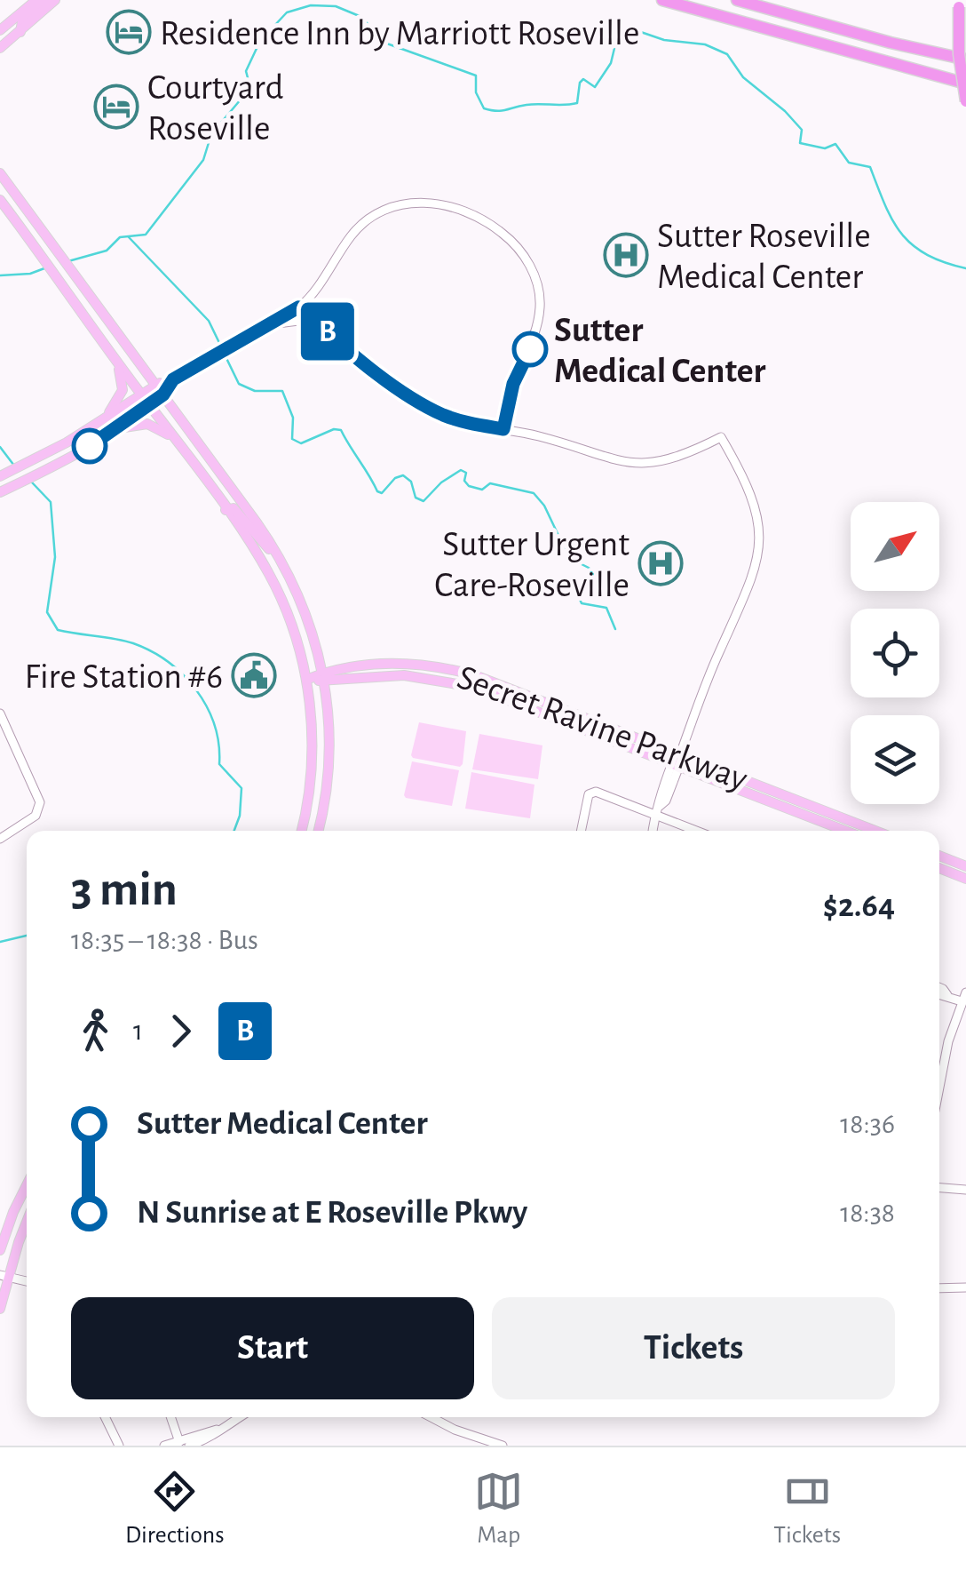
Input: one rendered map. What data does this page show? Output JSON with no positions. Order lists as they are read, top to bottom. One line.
{"streets":{"main road":["Secret Ravine Parkway"]},"places":{"hotel":["Residence Inn by Marriott Roseville","Courtyard Roseville"],"hospital":["Sutter Roseville Medical Center","Sutter Urgent Care-Roseville"],"other":["Sutter Medical Center"],"public building":["Fire Station #6"]},"lines":["bus line B"],"north":"top right","page":{"on_map":"B","heading":["3 min","18:35 – 18:38 · Bus","$2.64"],"legs":["1","B"],"list":[{"name":"Sutter Medical Center","value":"18:36"},{"name":"N Sunrise at E Roseville Pkwy","value":"18:38"}],"buttons":["Start","Tickets"],"tabs":["Directions","Map","Tickets"]}}
